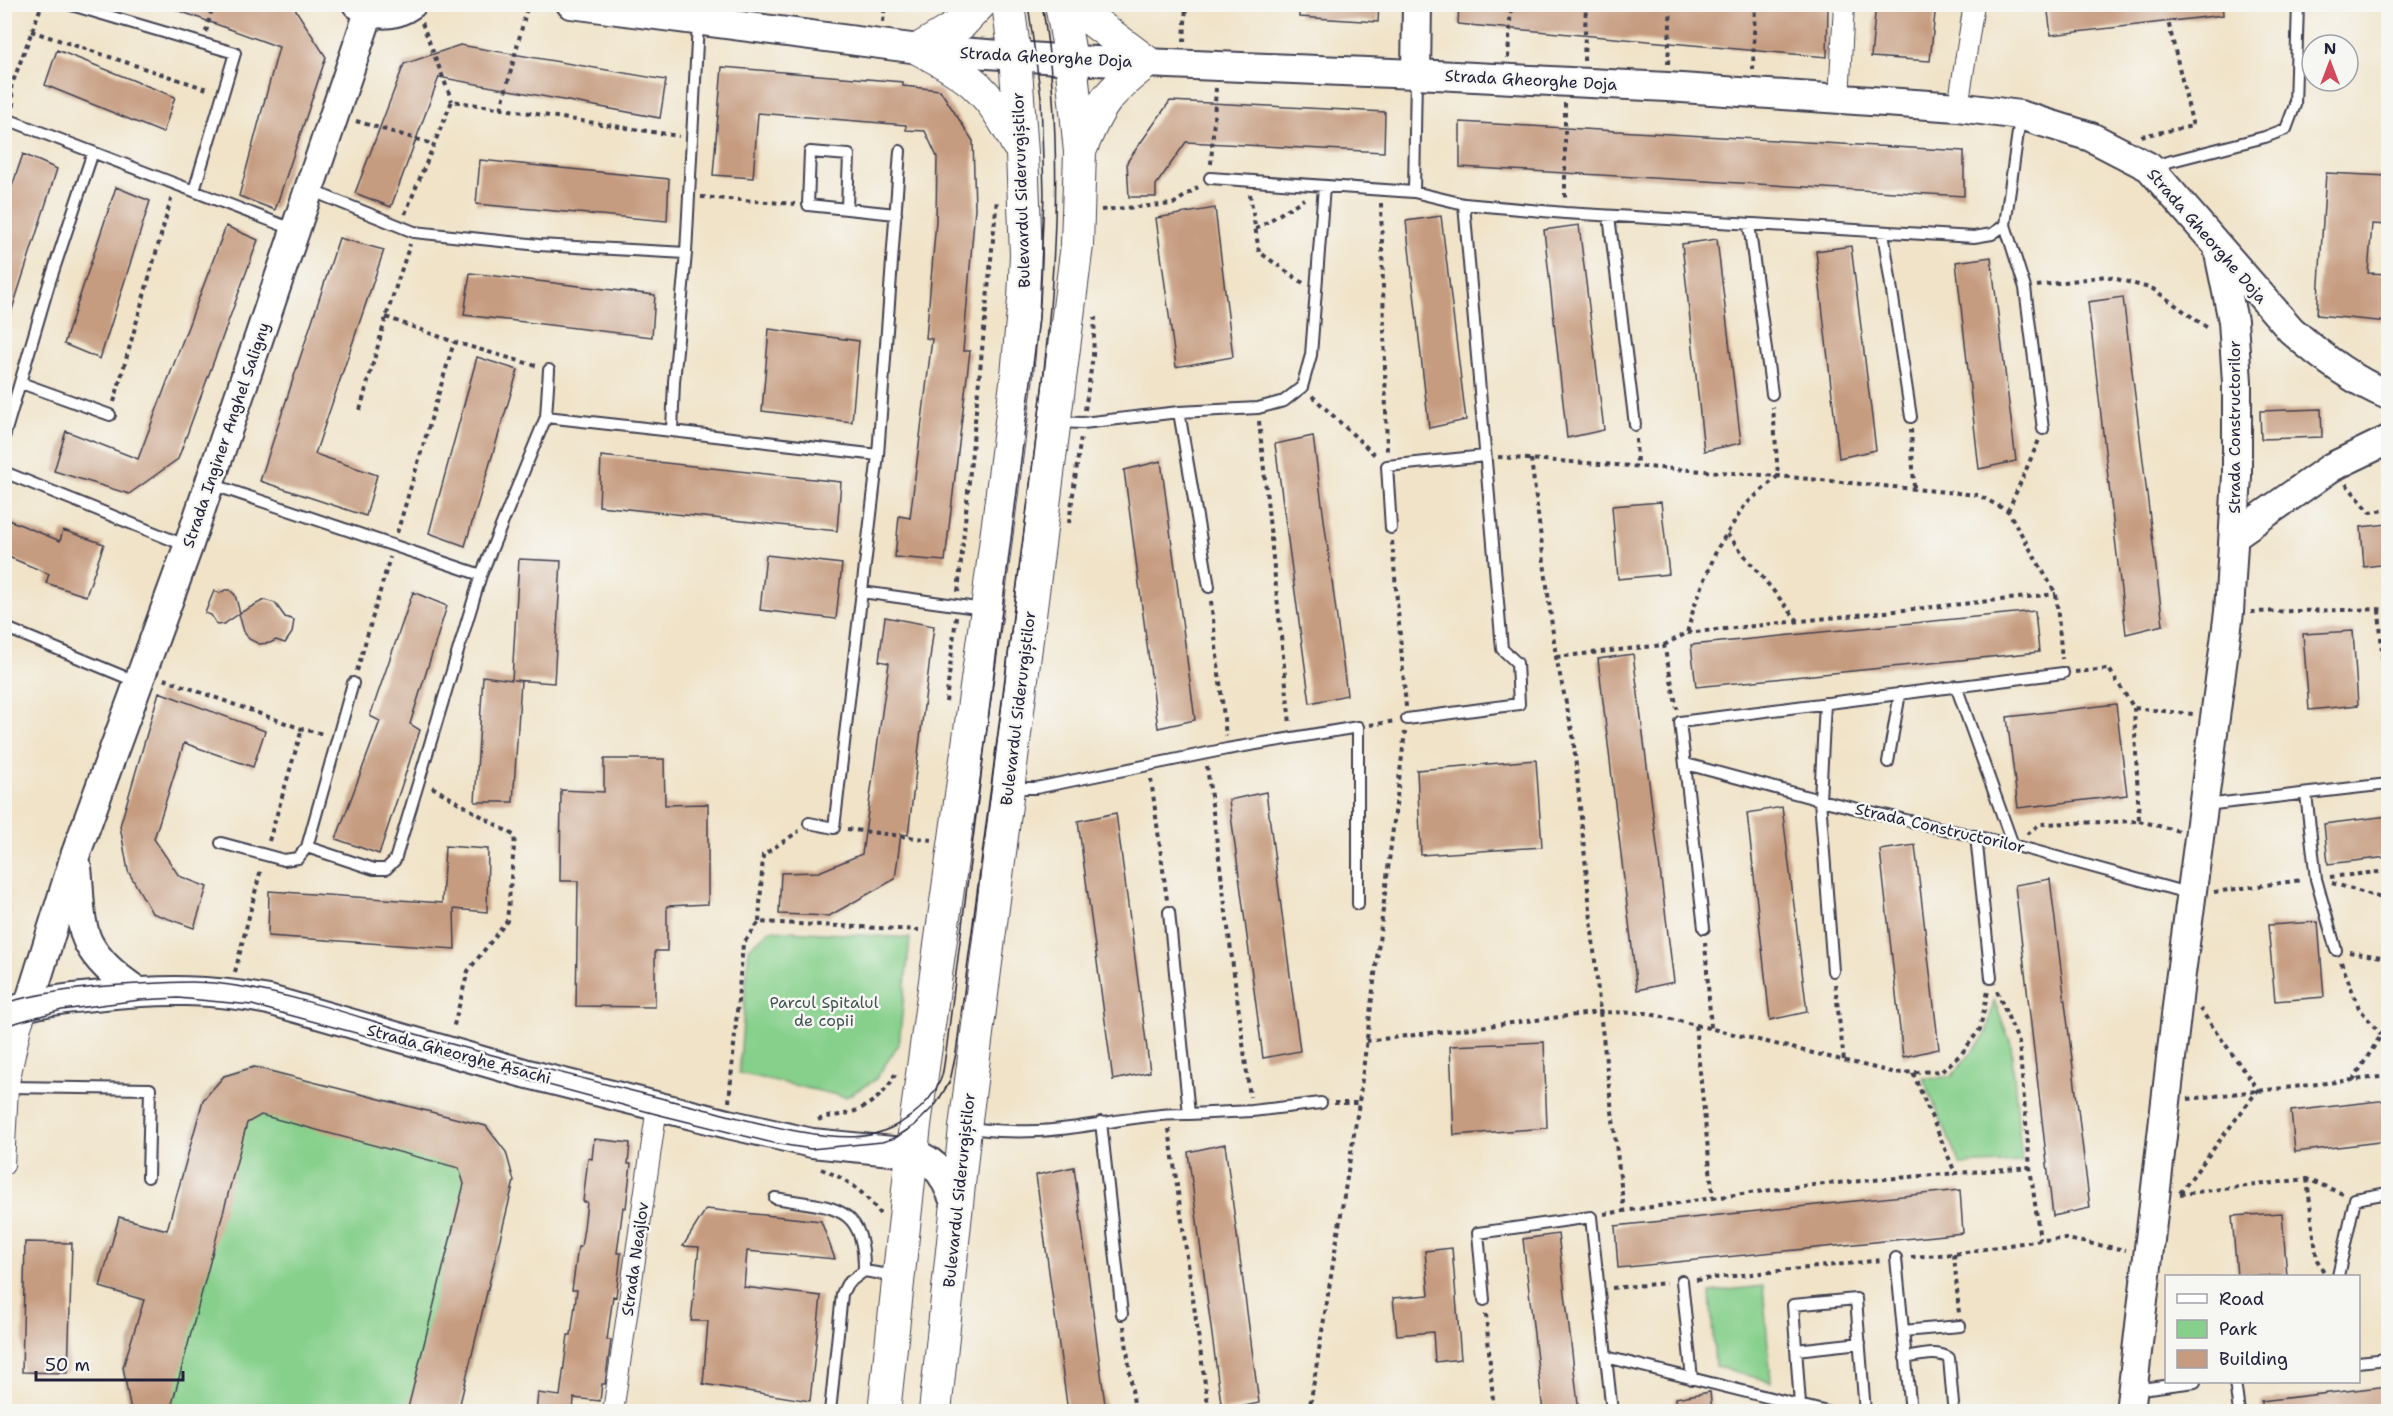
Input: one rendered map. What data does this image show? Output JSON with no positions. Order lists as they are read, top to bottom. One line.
{"streets":{"main road":["Bulevardul Siderurgiștilor"],"street":["Strada Gheorghe Doja","Strada Constructorilor","Strada Inginer Anghel Saligny","Strada Gheorghe Asachi","Strada Neajlov"]},"crossings":[["Strada Gheorghe Doja","Bulevardul Siderurgiștilor"],["Strada Gheorghe Doja","Strada Constructorilor"],["Bulevardul Siderurgiștilor","Strada Gheorghe Asachi"],["Strada Inginer Anghel Saligny","Strada Gheorghe Asachi"],["Strada Gheorghe Asachi","Strada Neajlov"]],"parks":["Parcul Spitalul de copii"],"legend":["Road","Park","Building"],"scale_bar":"50 m","north":"top"}
